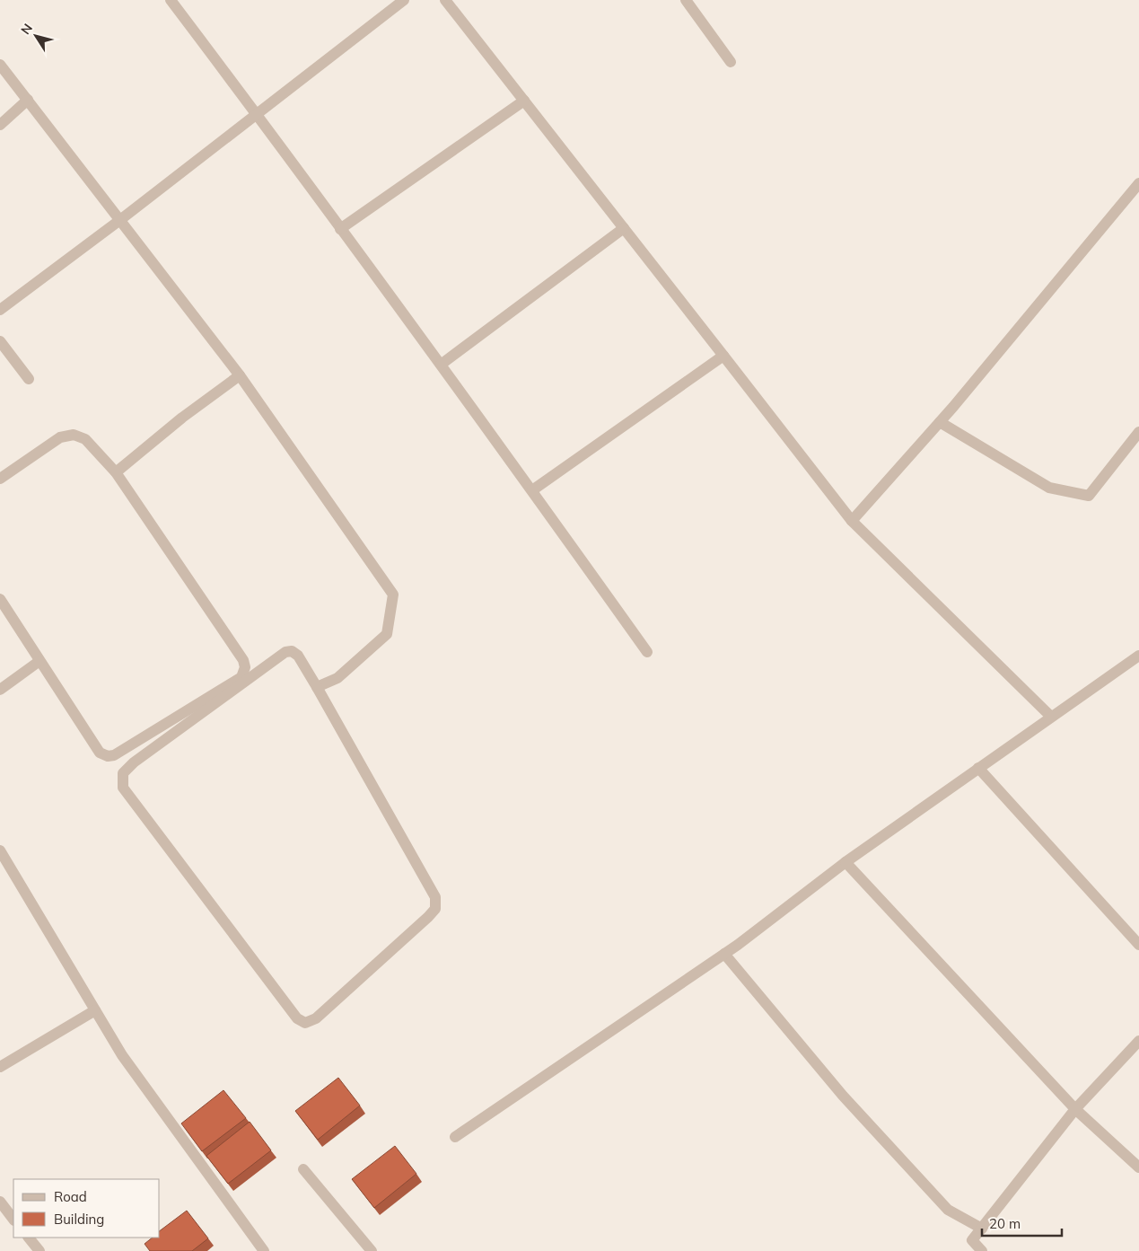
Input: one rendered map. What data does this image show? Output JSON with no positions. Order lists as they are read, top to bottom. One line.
{"legend":["Road","Building"],"scale_bar":"20 m","north":"top left"}
